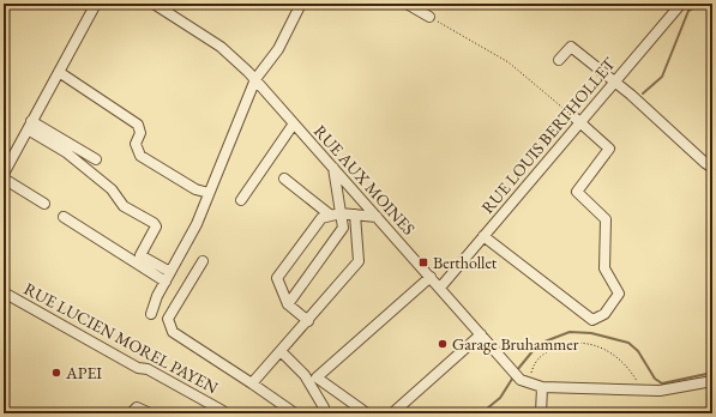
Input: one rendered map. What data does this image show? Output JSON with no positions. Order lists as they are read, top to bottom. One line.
{"streets":{"street":["RUE LOUIS BERTHOLLET","RUE AUX MOINES","RUE LUCIEN MOREL PAYEN"]},"crossings":[["RUE LOUIS BERTHOLLET","RUE AUX MOINES"]],"places":{"transit":["Berthollet"],"other":["Garage Bruhammer","APEI"]}}
